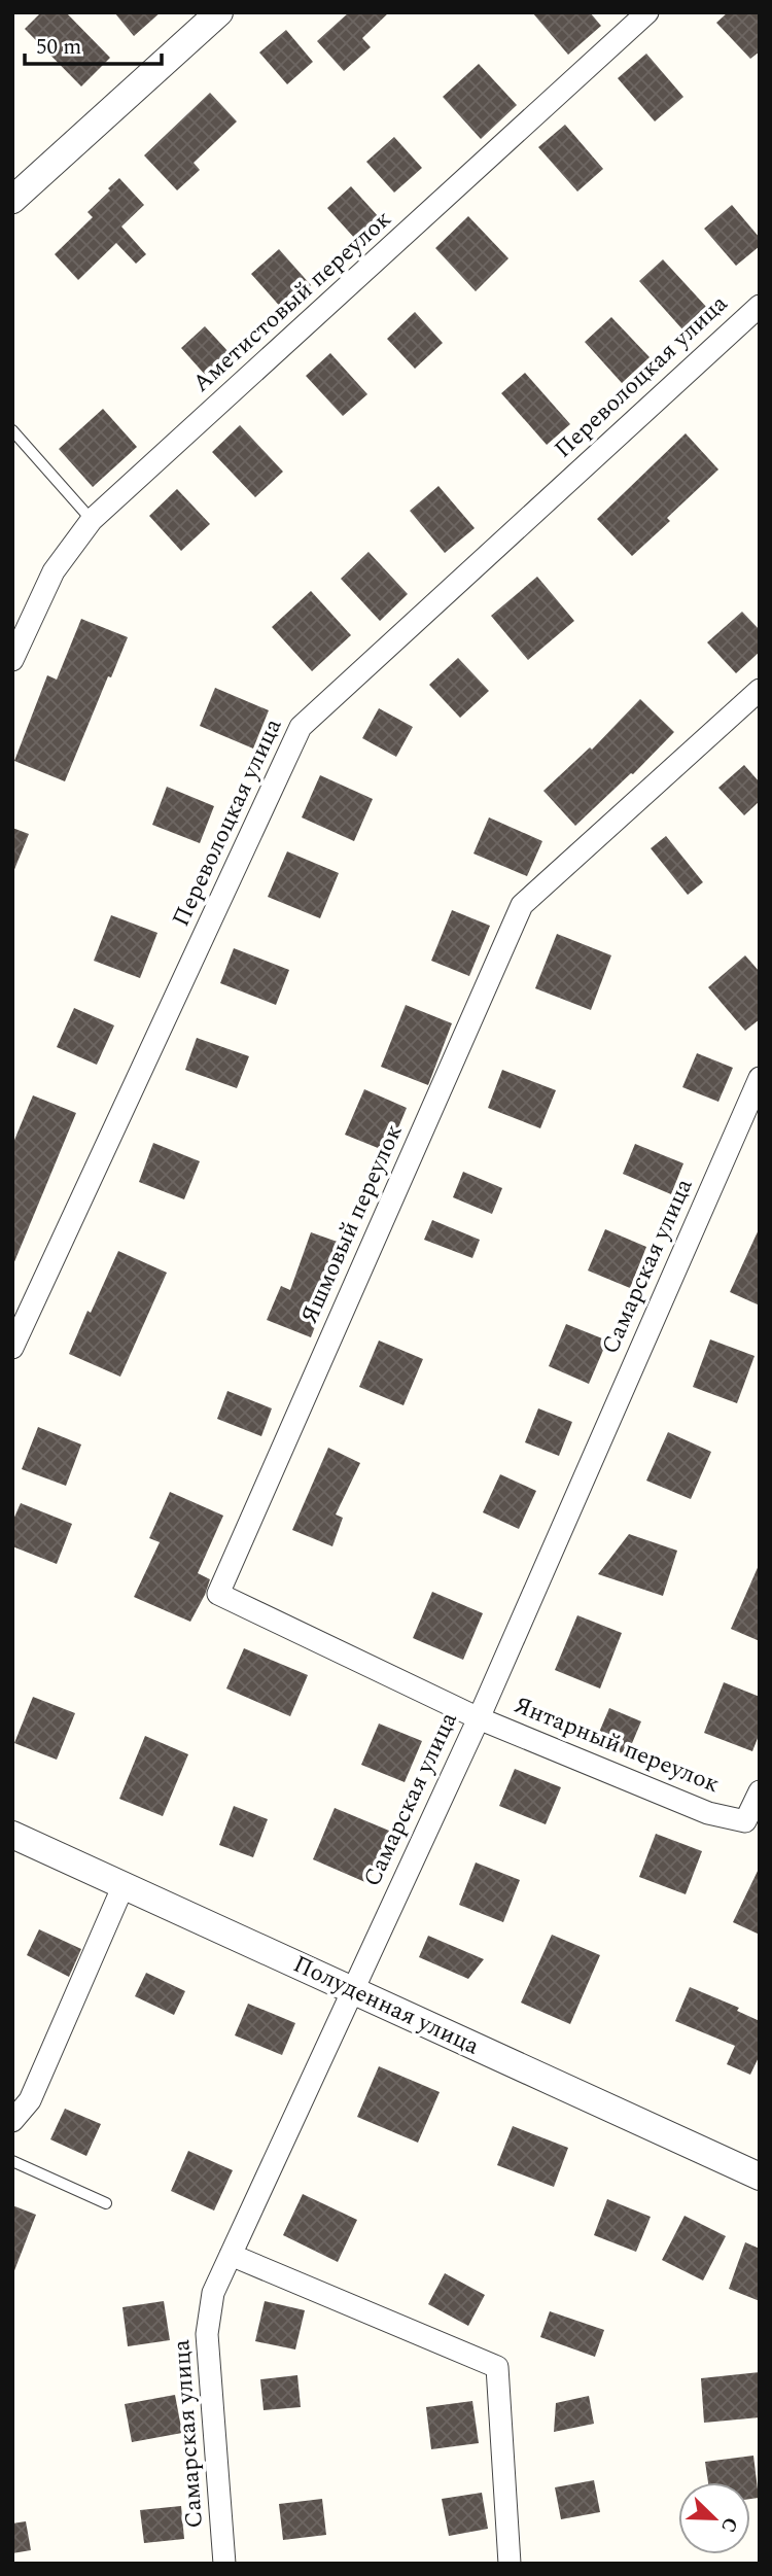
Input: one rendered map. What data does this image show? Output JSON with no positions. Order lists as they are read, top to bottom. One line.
{"streets":{"street":["Аметистовый переулок","Переволоцкая улица","Яшмовый переулок","Самарская улица","Янтарный переулок","Полуденная улица"]},"crossings":[["Яшмовый переулок","Самарская улица"],["Яшмовый переулок","Янтарный переулок"],["Самарская улица","Янтарный переулок"],["Самарская улица","Полуденная улица"]],"scale_bar":"50 m","north":"bottom right"}
